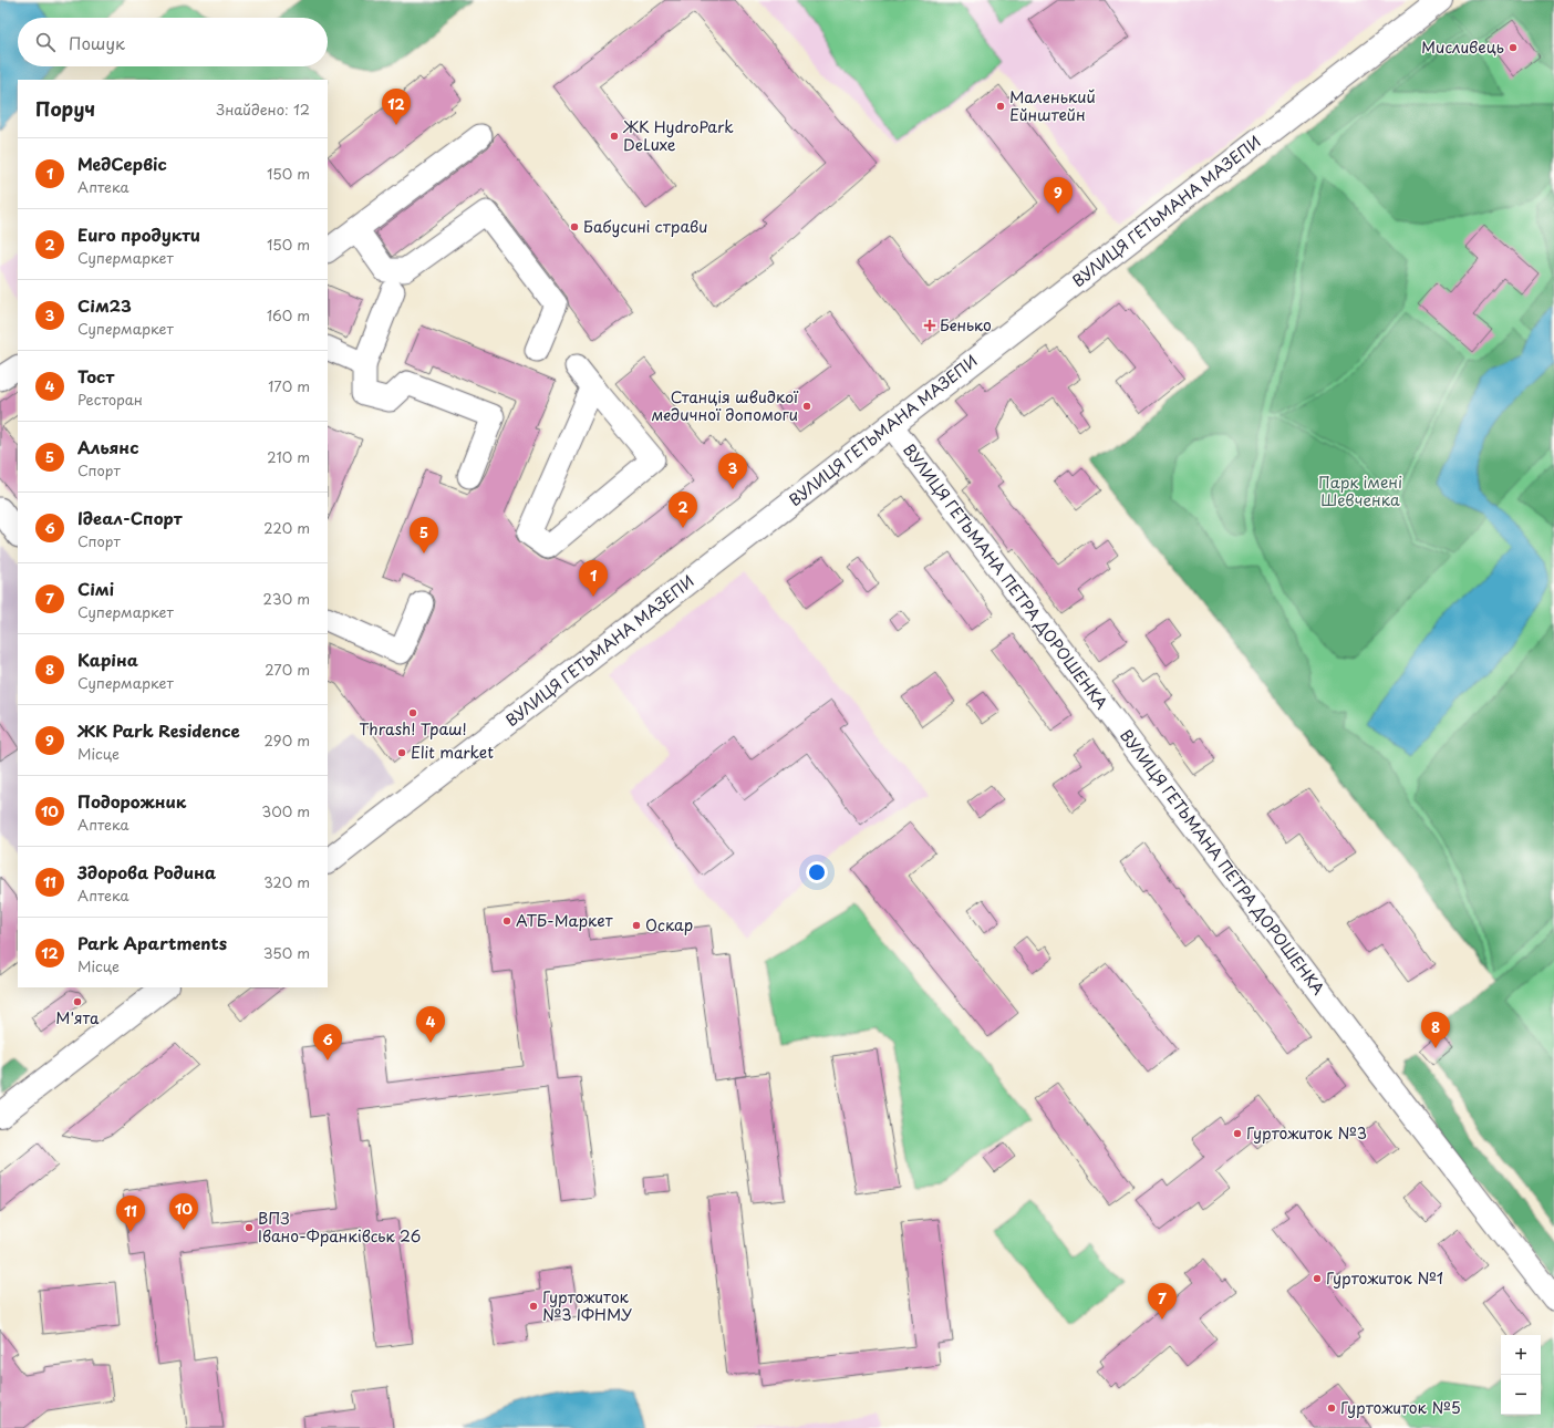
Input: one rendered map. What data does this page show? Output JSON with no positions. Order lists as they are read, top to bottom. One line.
{"streets":{"main road":["ВУЛИЦЯ ГЕТЬМАНА МАЗЕПИ"],"street":["ВУЛИЦЯ ГЕТЬМАНА ПЕТРА ДОРОШЕНКА"]},"crossings":[["ВУЛИЦЯ ГЕТЬМАНА МАЗЕПИ","ВУЛИЦЯ ГЕТЬМАНА ПЕТРА ДОРОШЕНКА"]],"parks":["Парк імені Шевченка"],"places":{"other":["Мисливець","Маленький Ейнштейн","ЖК HydroPark DeLuxe","Бабусині страви","Станція швидкої медичної допомоги","Thrash! Траш!","Elit market","АТБ-Маркет","Оскар","М'ята","Гуртожиток №3","ВПЗ Івано-Франківськ 26","Гуртожиток №1","Гуртожиток №3 ІФНМУ","Гуртожиток №5"],"health":["Бенько"]},"page":{"search":"Пошук","heading":["Поруч","Знайдено: 12"],"pins":["12","9","3","2","5","1","4","8","6","10","11","7"],"list":[{"mark":"1","name":"МедСервіс","note":"Аптека","value":"150 m"},{"mark":"2","name":"Euro продукти","note":"Супермаркет","value":"150 m"},{"mark":"3","name":"Сім23","note":"Супермаркет","value":"160 m"},{"mark":"4","name":"Тост","note":"Ресторан","value":"170 m"},{"mark":"5","name":"Альянс","note":"Спорт","value":"210 m"},{"mark":"6","name":"Ідеал-Спорт","note":"Спорт","value":"220 m"},{"mark":"7","name":"Сімі","note":"Супермаркет","value":"230 m"},{"mark":"8","name":"Каріна","note":"Супермаркет","value":"270 m"},{"mark":"9","name":"ЖК Park Residence","note":"Місце","value":"290 m"},{"mark":"10","name":"Подорожник","note":"Аптека","value":"300 m"},{"mark":"11","name":"Здорова Родина","note":"Аптека","value":"320 m"},{"mark":"12","name":"Park Apartments","note":"Місце","value":"350 m"}],"map_buttons":["+","−"]}}
